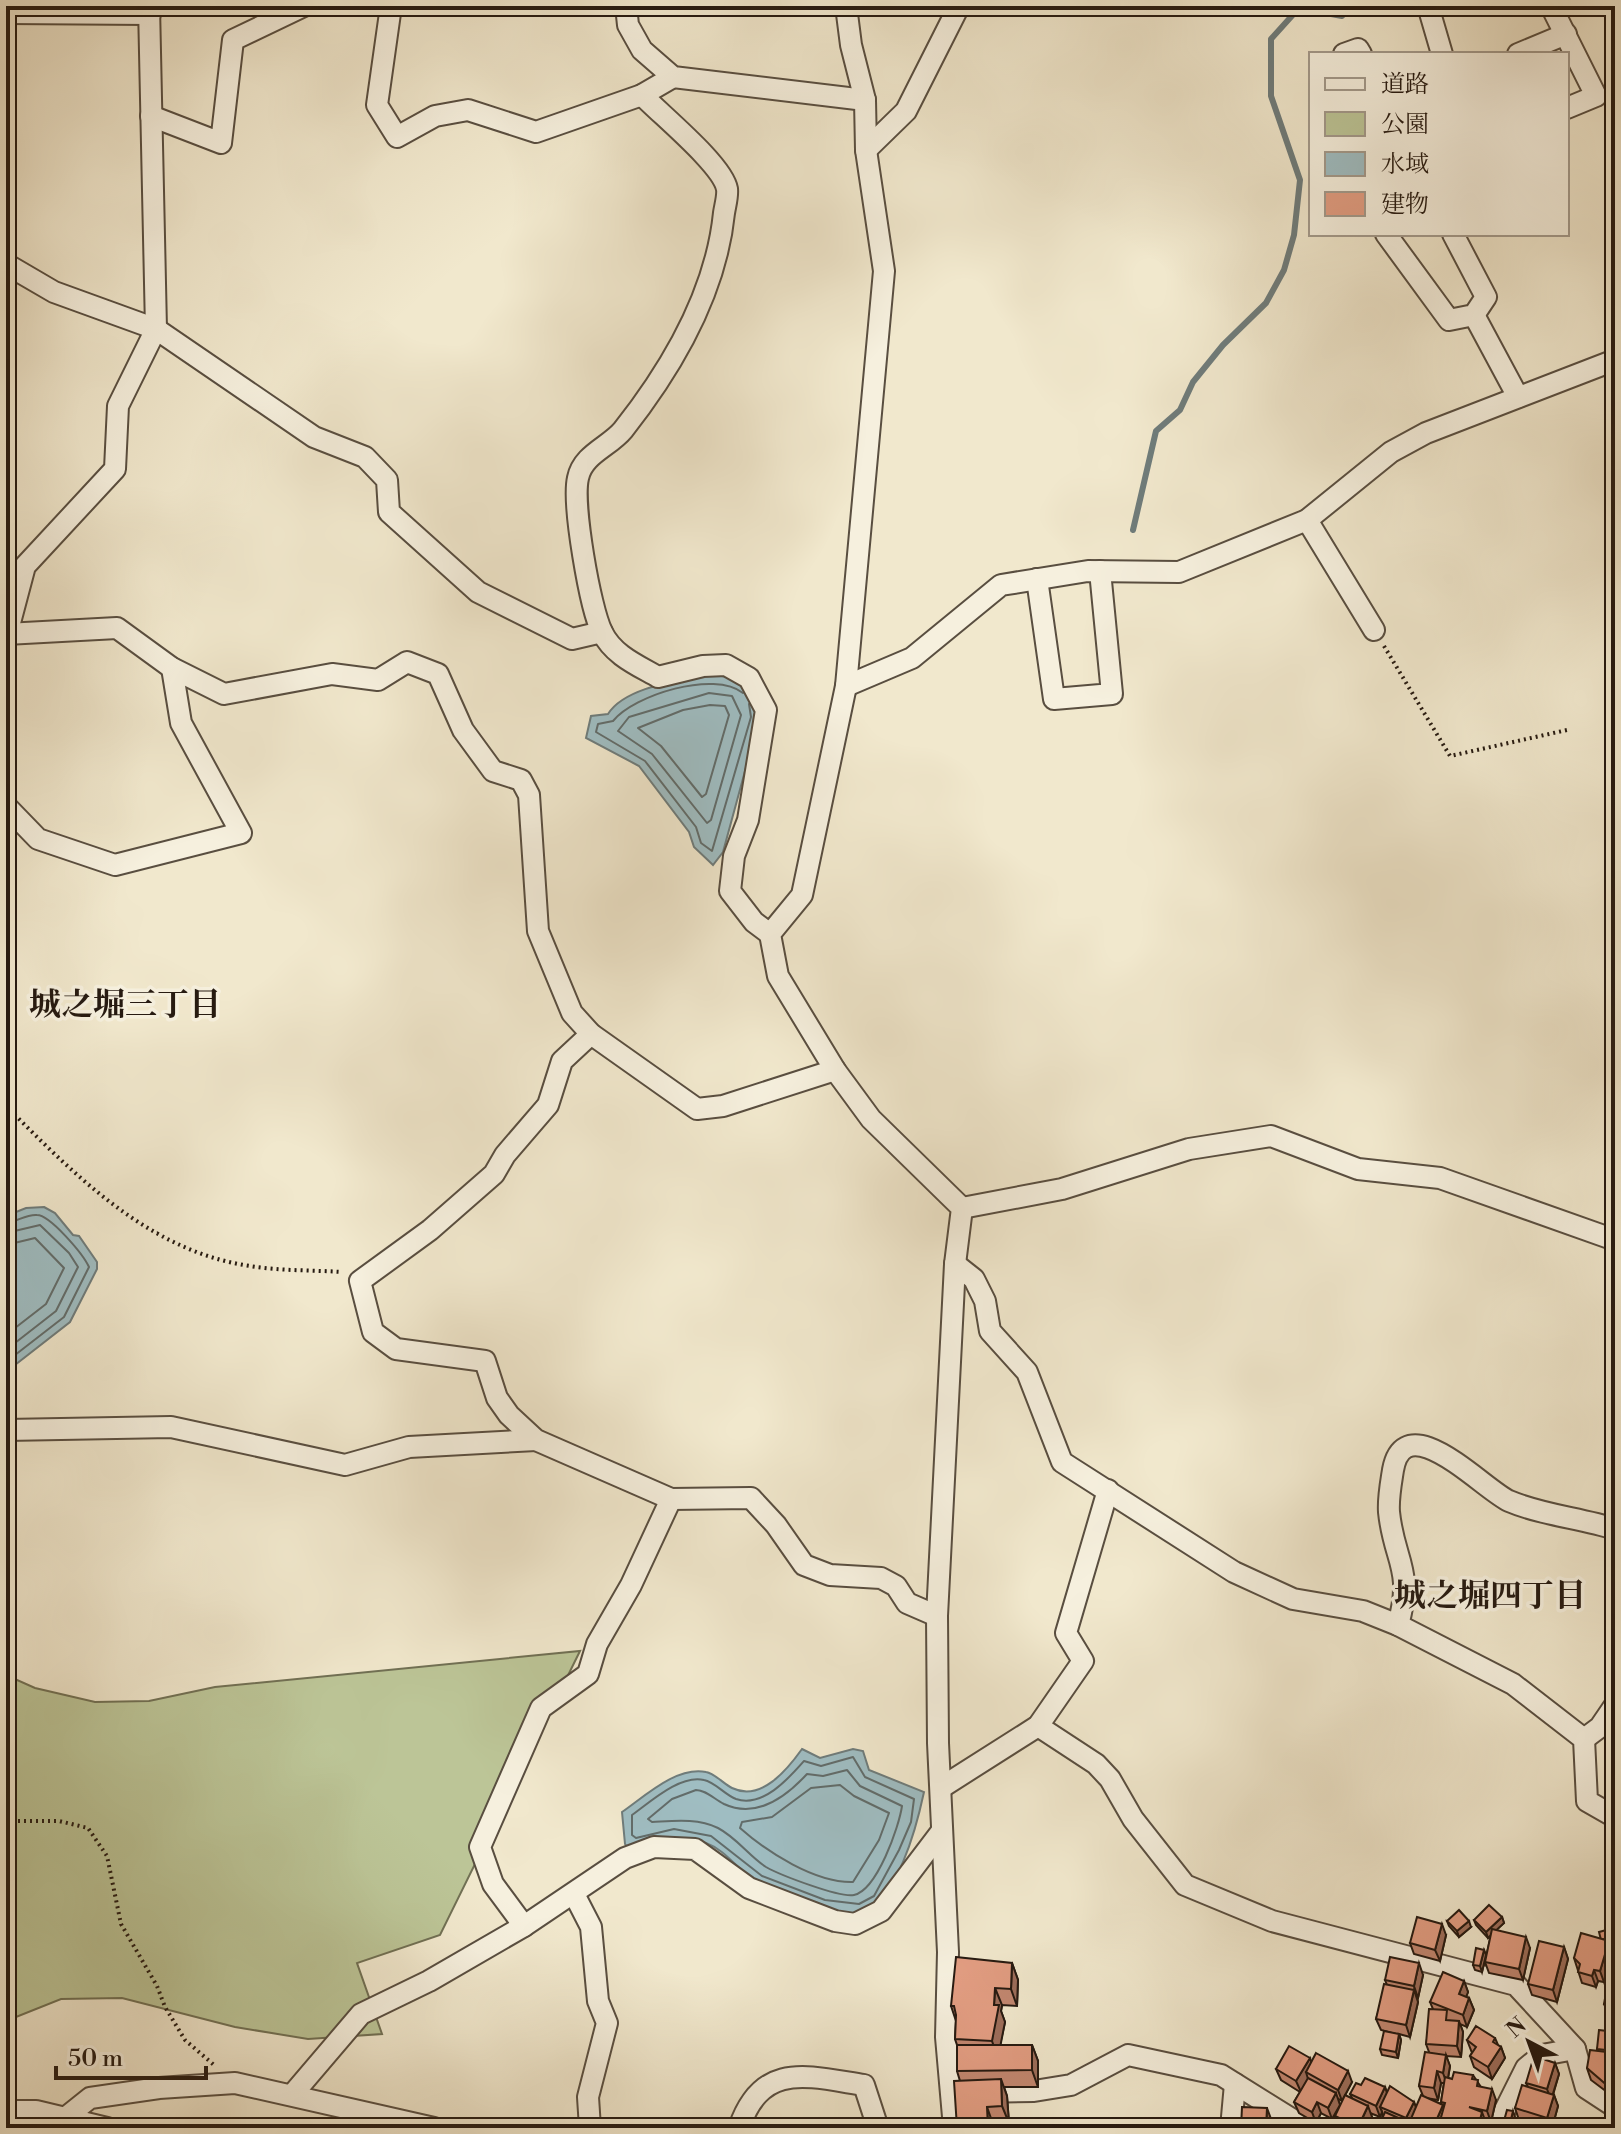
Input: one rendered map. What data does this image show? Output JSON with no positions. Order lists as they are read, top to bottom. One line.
{"districts":["城之堀三丁目","城之堀四丁目"],"legend":["道路","公園","水域","建物"],"scale_bar":"50 m","north":"top left"}
